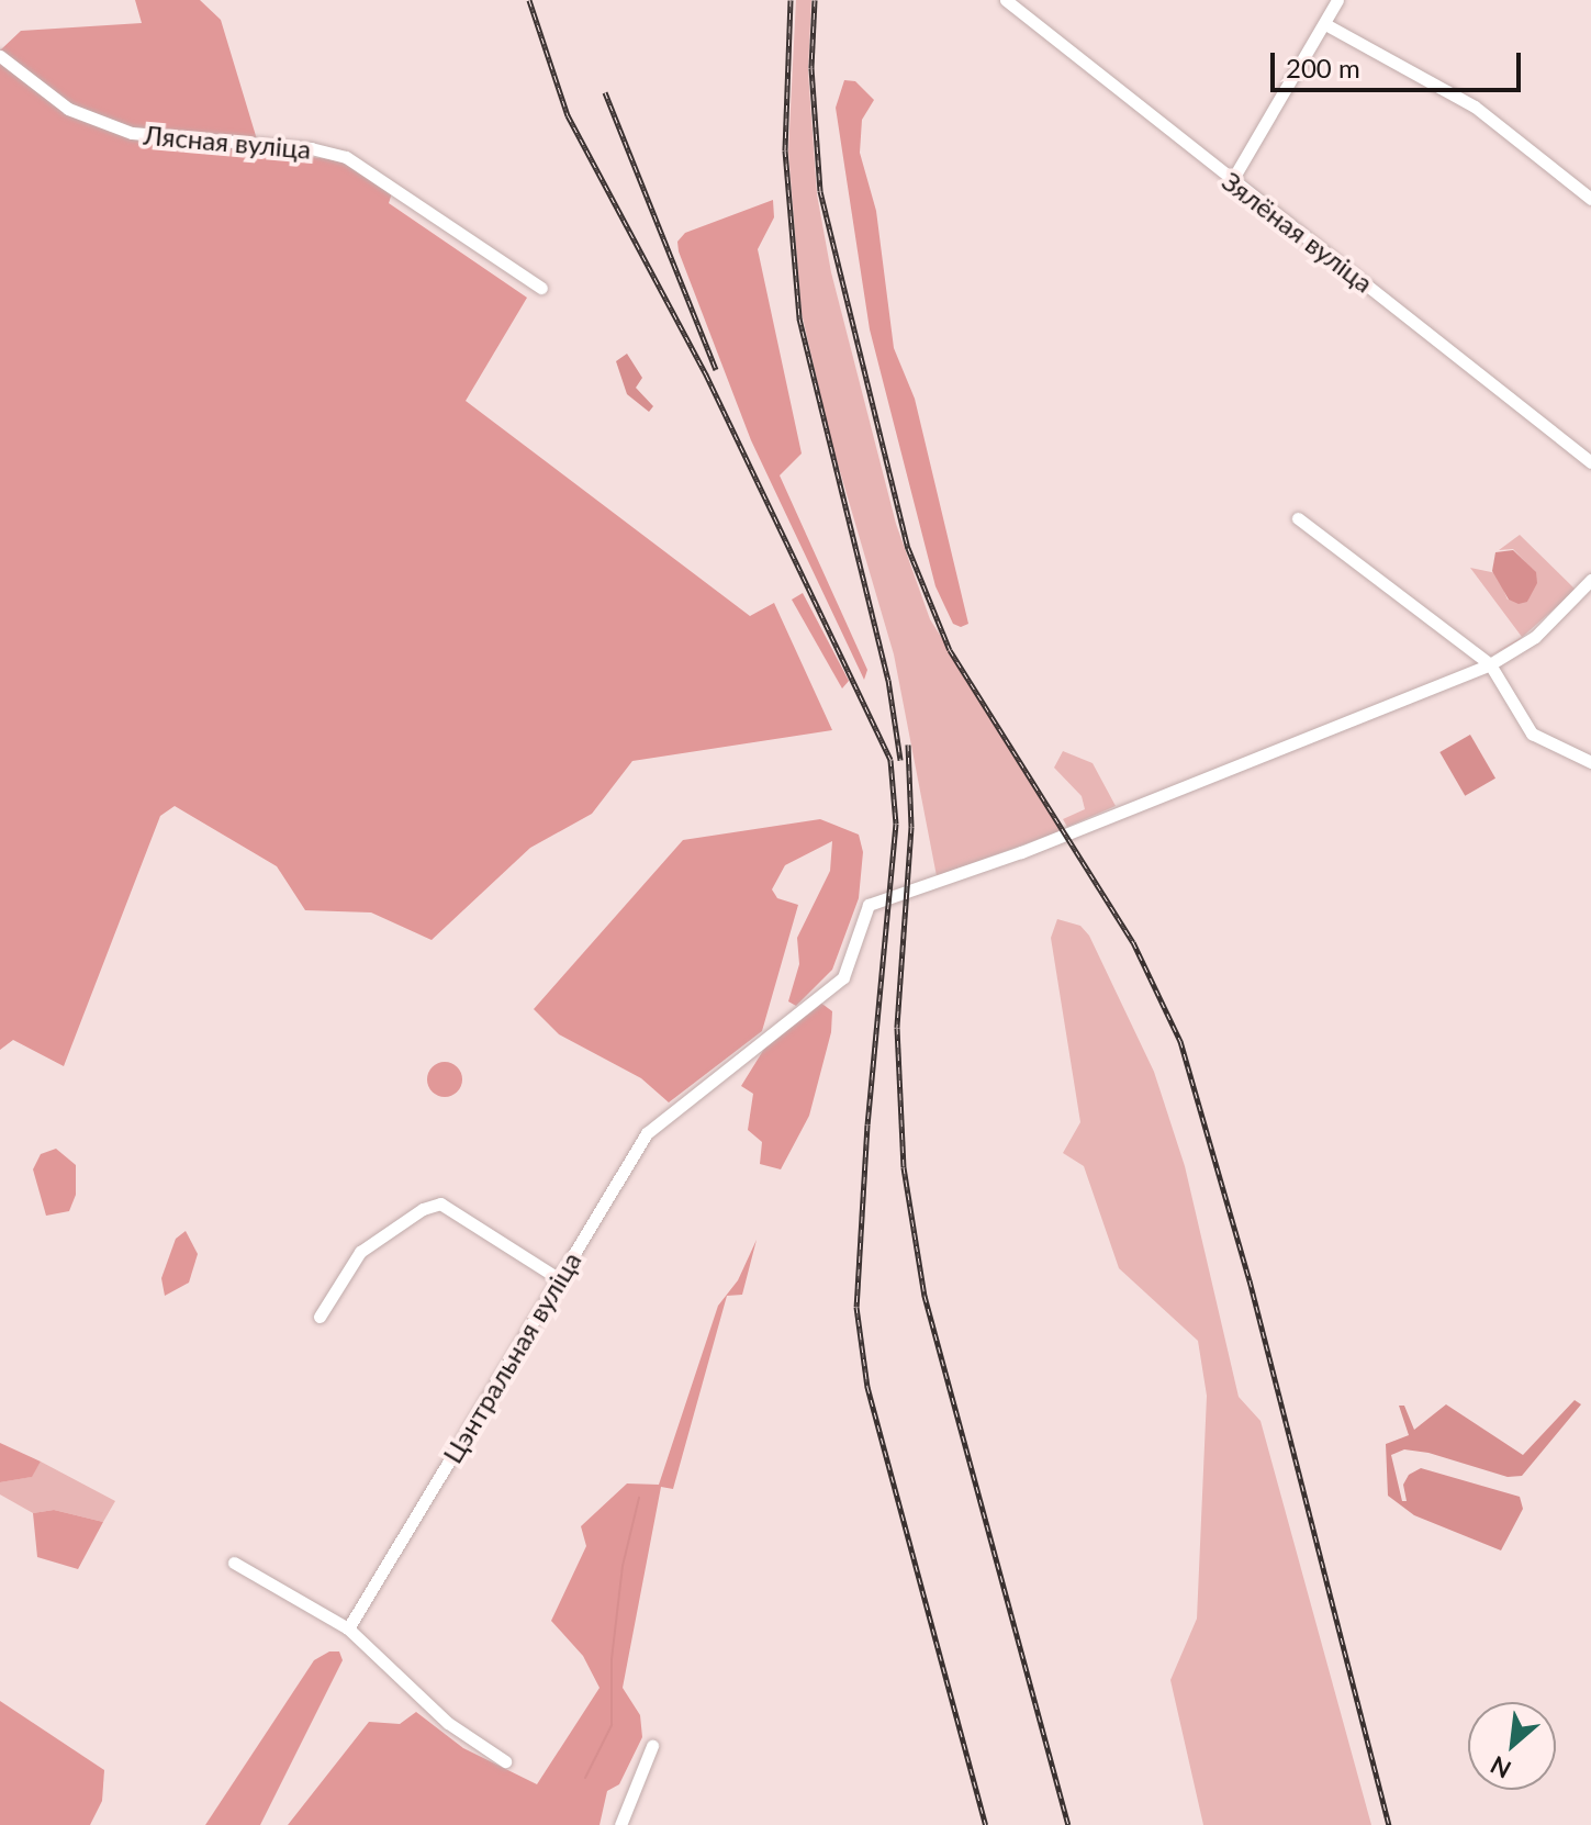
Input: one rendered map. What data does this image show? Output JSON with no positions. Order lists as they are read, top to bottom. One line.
{"streets":{"street":["Лясная вуліца","Зялёная вуліца","Цэнтральная вуліца"]},"scale_bar":"200 m","north":"bottom left"}
